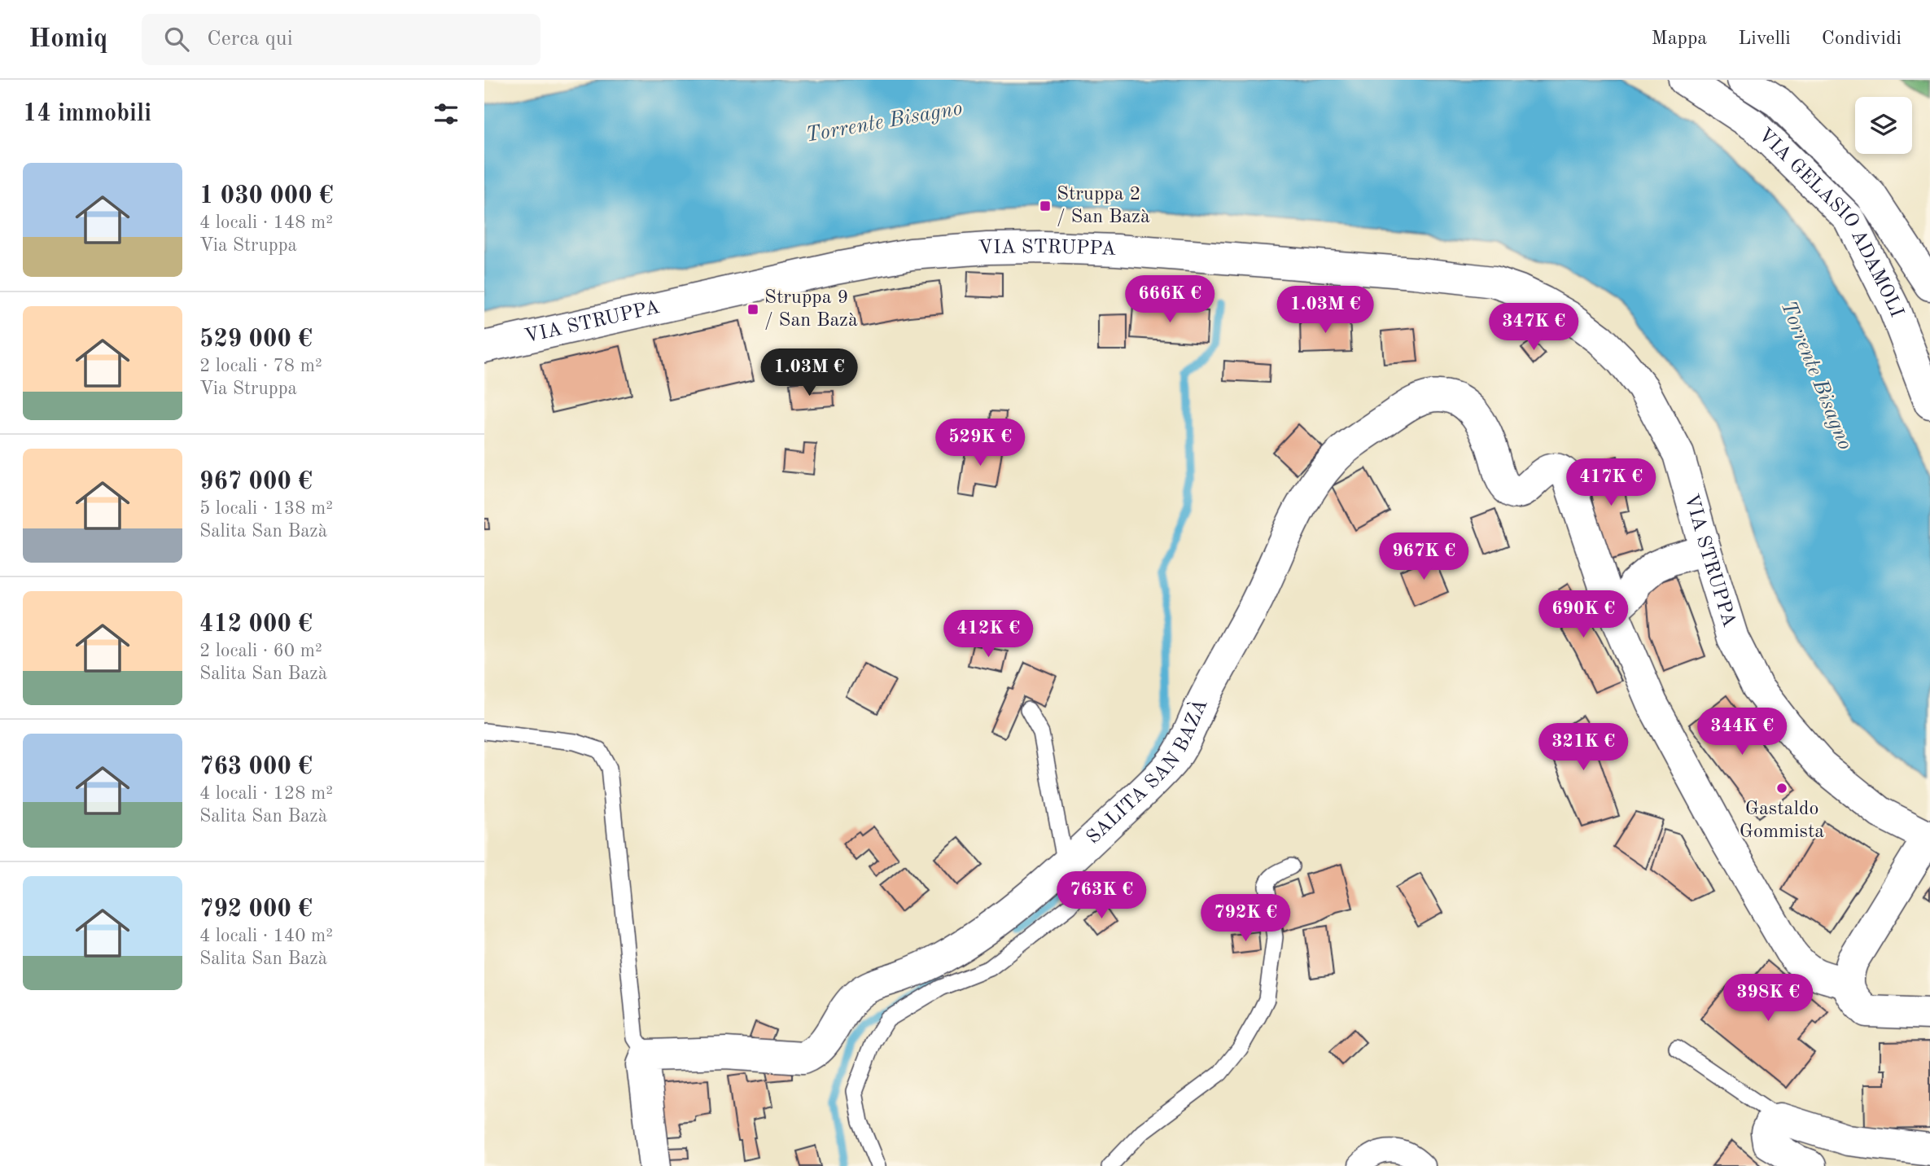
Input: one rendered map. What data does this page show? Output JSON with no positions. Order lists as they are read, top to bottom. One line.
{"streets":{"street":["VIA GELASIO ADAMOLI","VIA STRUPPA","SALITA SAN BAZÀ"]},"water":["Torrente Bisagno"],"places":{"transit":["Struppa 2 / San Bazà","Struppa 9 / San Bazà"],"other":["Gastaldo Gommista"]},"page":{"header":"Homiq","search":"Cerca qui","nav":["Mappa","Livelli","Condividi"],"heading":"14 immobili","list":[{"name":"1 030 000 €","note":"4 locali · 148 m² · Via Struppa"},{"name":"529 000 €","note":"2 locali · 78 m² · Via Struppa"},{"name":"967 000 €","note":"5 locali · 138 m² · Salita San Bazà"},{"name":"412 000 €","note":"2 locali · 60 m² · Salita San Bazà"},{"name":"763 000 €","note":"4 locali · 128 m² · Salita San Bazà"},{"name":"792 000 €","note":"4 locali · 140 m² · Salita San Bazà"}],"price":["666K €","1.03M €","347K €","1.03M €","529K €","417K €","967K €","690K €","412K €","344K €","321K €","763K €","792K €","398K €"]}}
